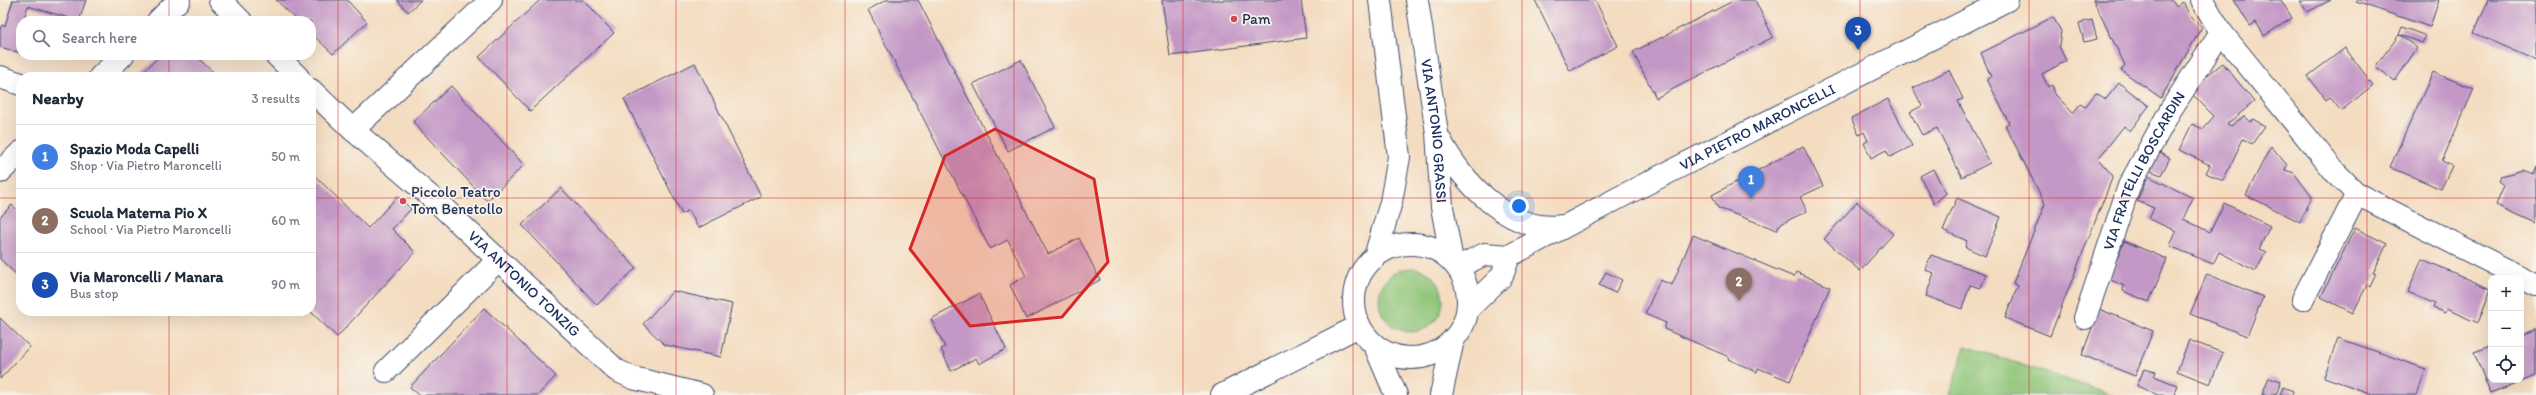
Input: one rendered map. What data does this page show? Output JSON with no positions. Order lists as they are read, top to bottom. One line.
{"streets":{"street":["VIA PIETRO MARONCELLI","VIA ANTONIO GRASSI","VIA FRATELLI BOSCARDIN","VIA ANTONIO TONZIG"]},"places":["Pam","Piccolo Teatro Tom Benetollo"],"page":{"search":"Search here","pins":["3","1","2"],"heading":["Nearby","3 results"],"list":[{"mark":"1","name":"Spazio Moda Capelli","note":"Shop · Via Pietro Maroncelli","value":"50 m"},{"mark":"2","name":"Scuola Materna Pio X","note":"School · Via Pietro Maroncelli","value":"60 m"},{"mark":"3","name":"Via Maroncelli / Manara","note":"Bus stop","value":"90 m"}],"map_buttons":["+","−"]}}
